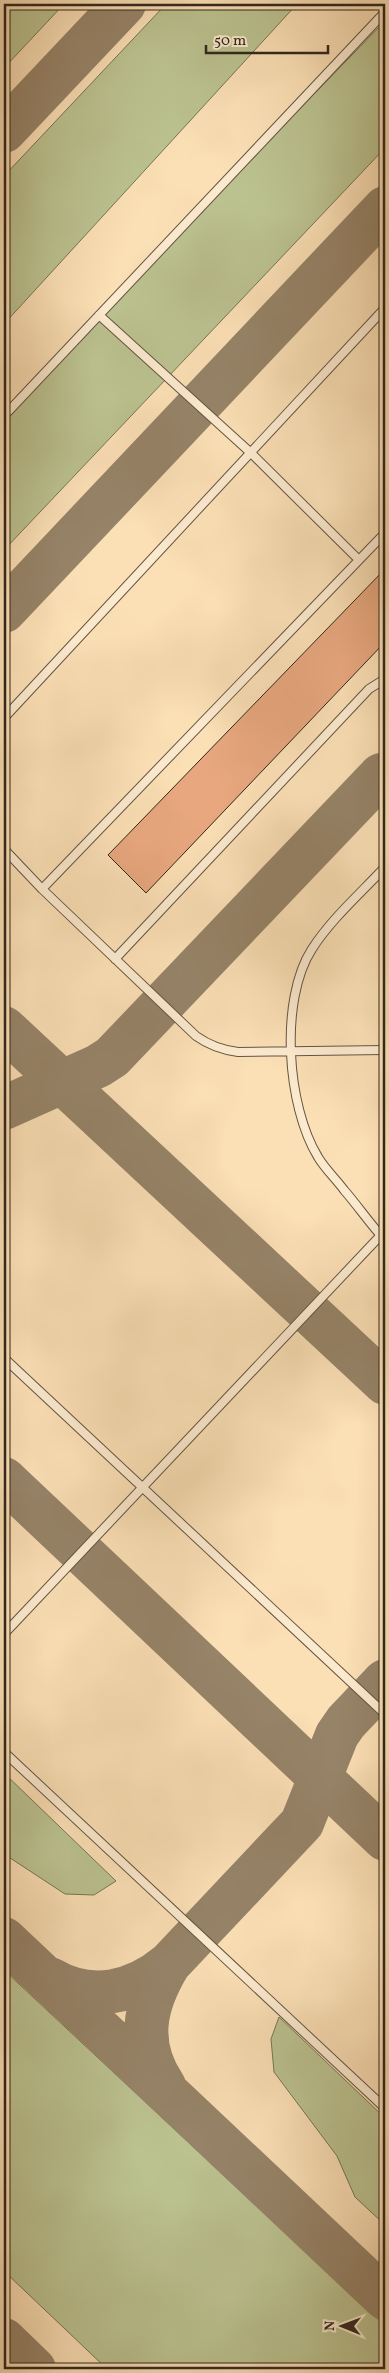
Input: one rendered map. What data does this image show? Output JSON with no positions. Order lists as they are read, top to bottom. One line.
{"scale_bar":"50 m","north":"left"}
